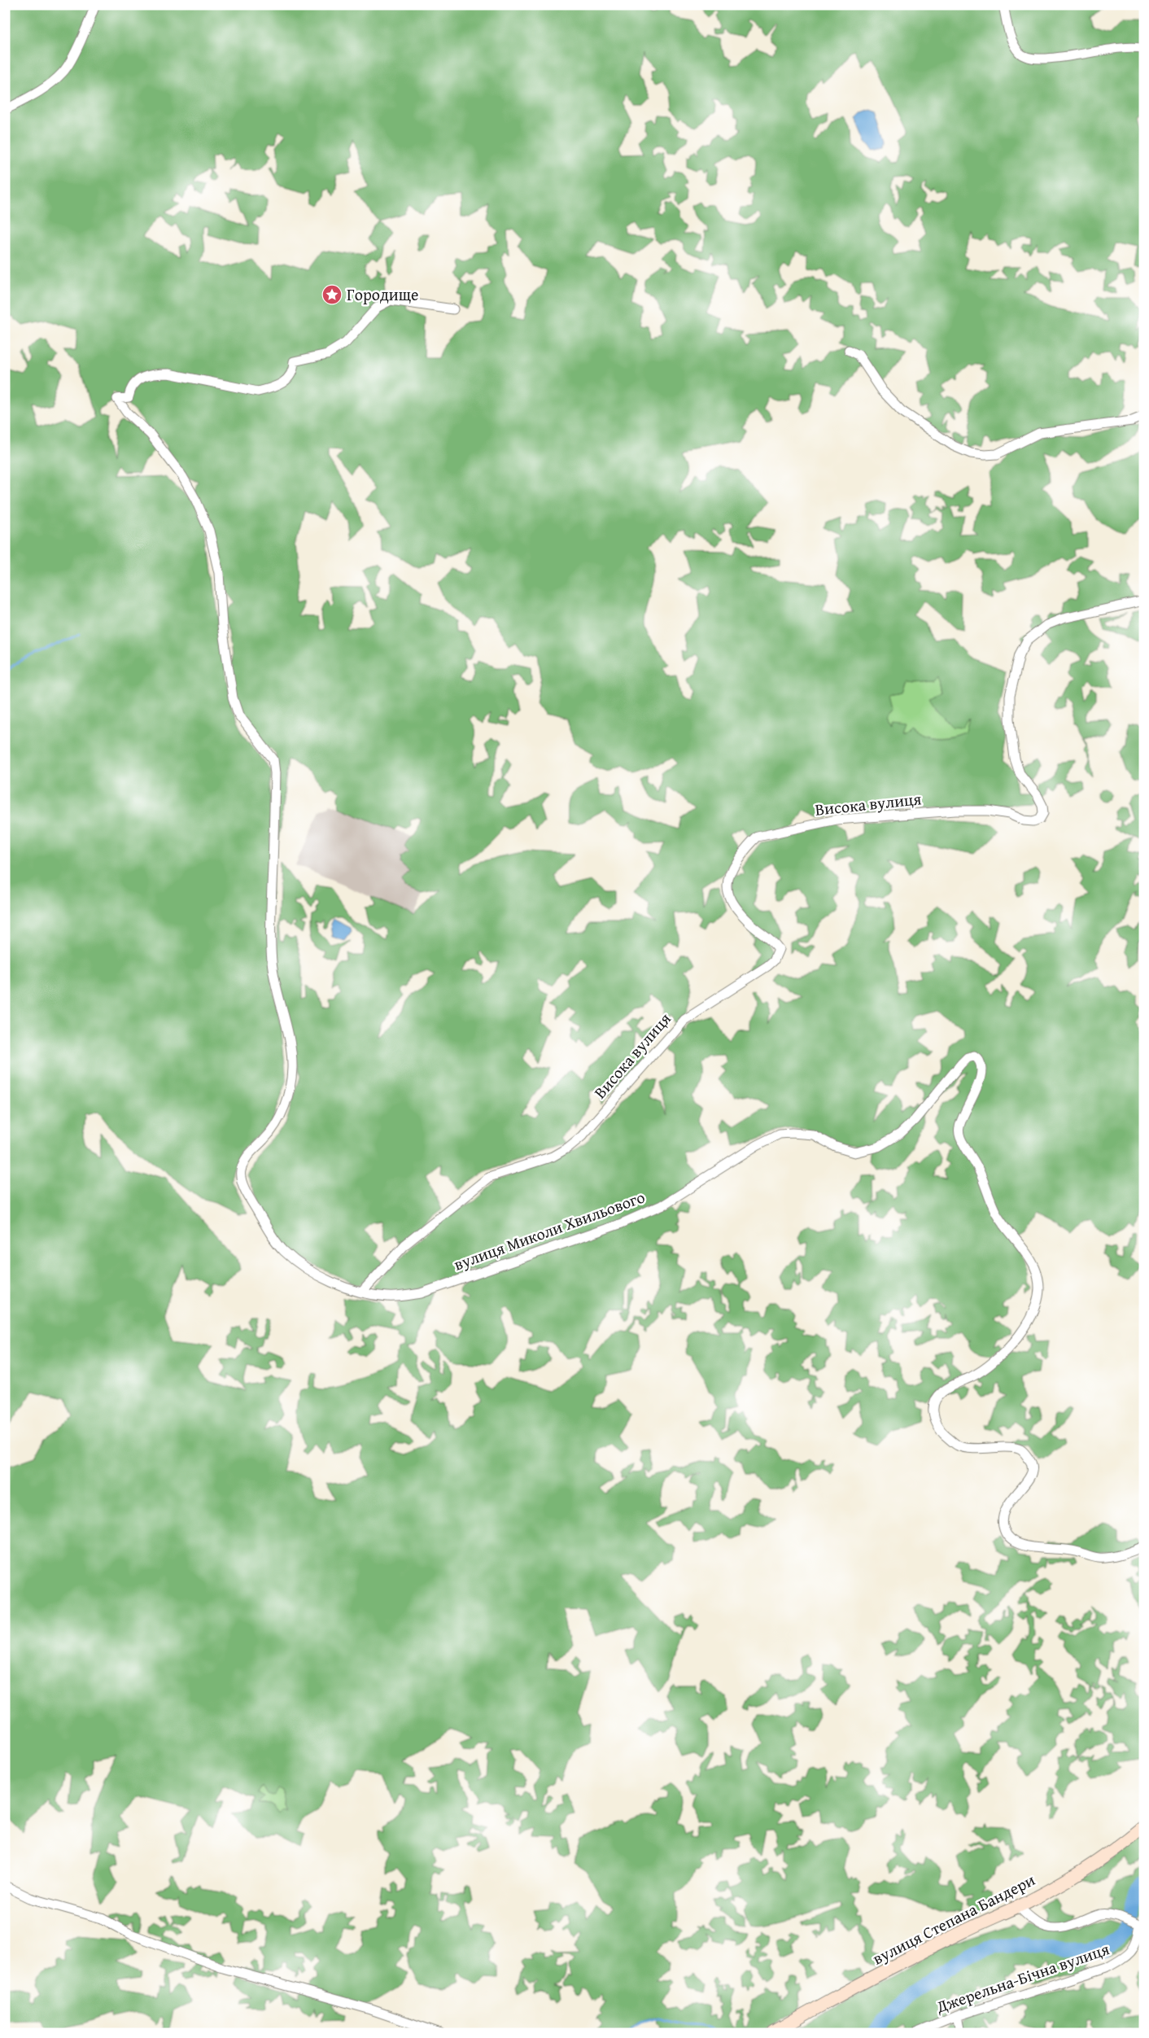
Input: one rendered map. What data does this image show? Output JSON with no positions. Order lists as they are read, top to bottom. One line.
{"streets":{"main road":["вулиця Степана Бандери"],"street":["Висока вулиця","вулиця Миколи Хвильового","Джерельна-Бічна вулиця"]},"crossings":[["Висока вулиця","вулиця Миколи Хвильового"]],"places":{"place":["Городище"]}}
